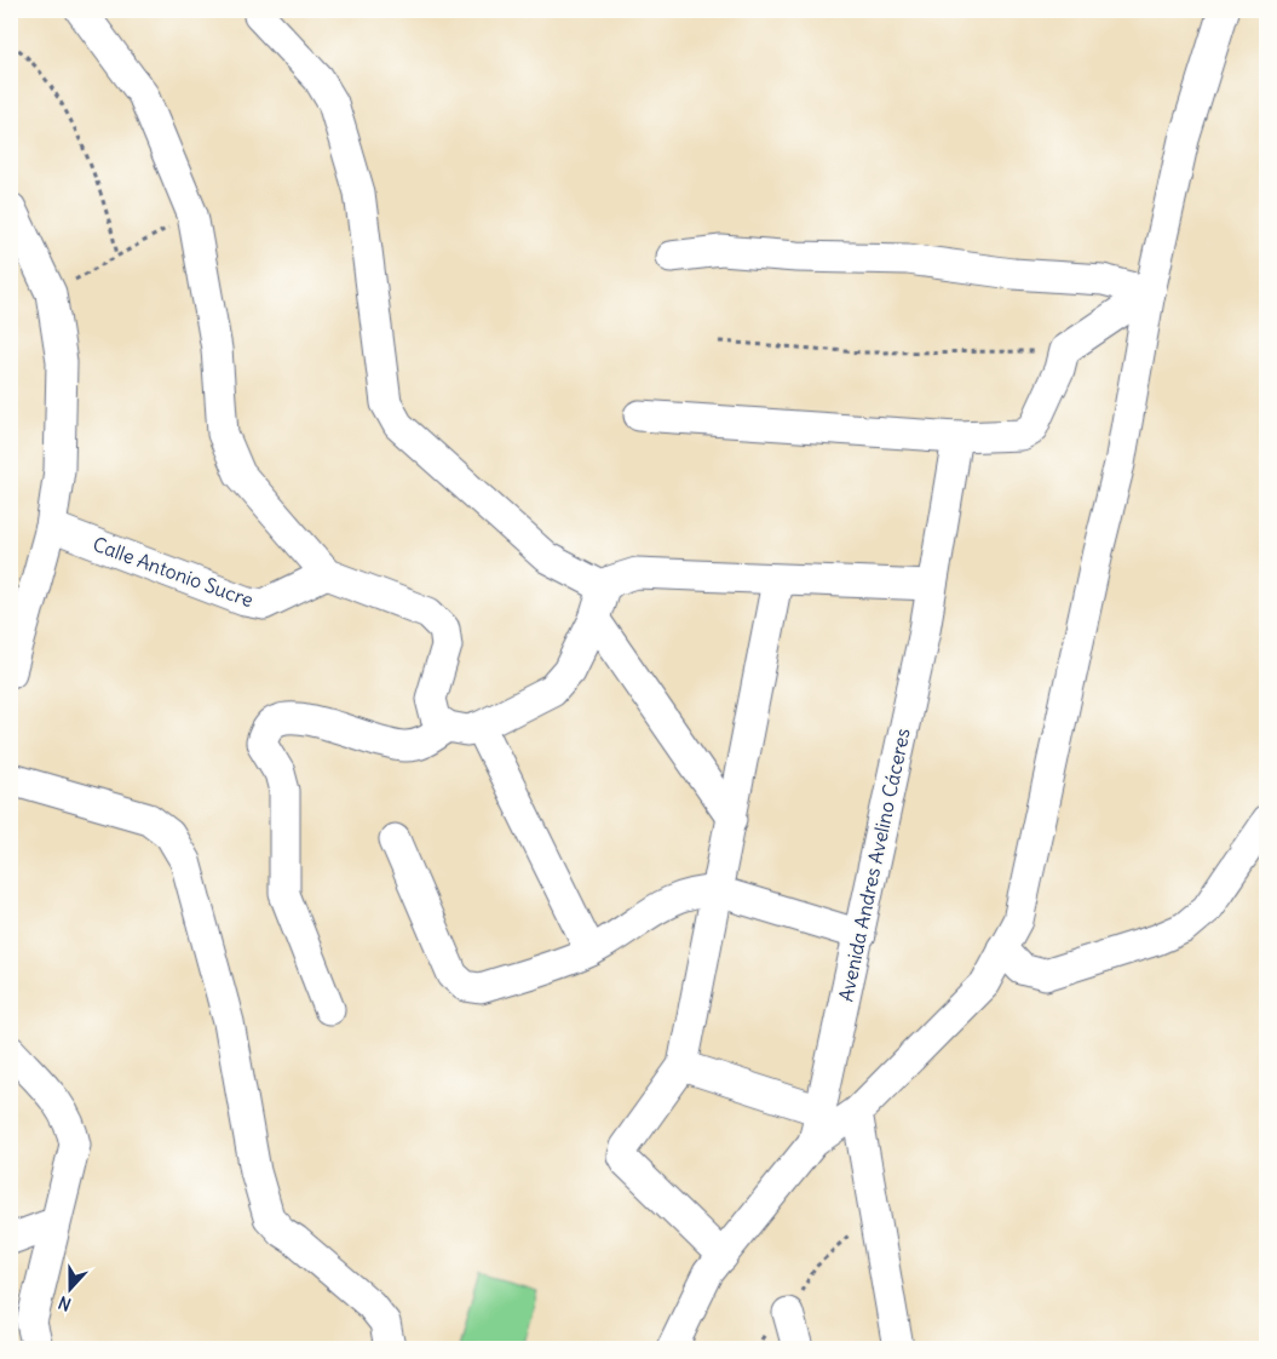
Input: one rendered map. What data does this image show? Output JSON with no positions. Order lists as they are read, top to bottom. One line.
{"streets":{"street":["Calle Antonio Sucre","Avenida Andres Avelino Cáceres"]},"north":"bottom"}
